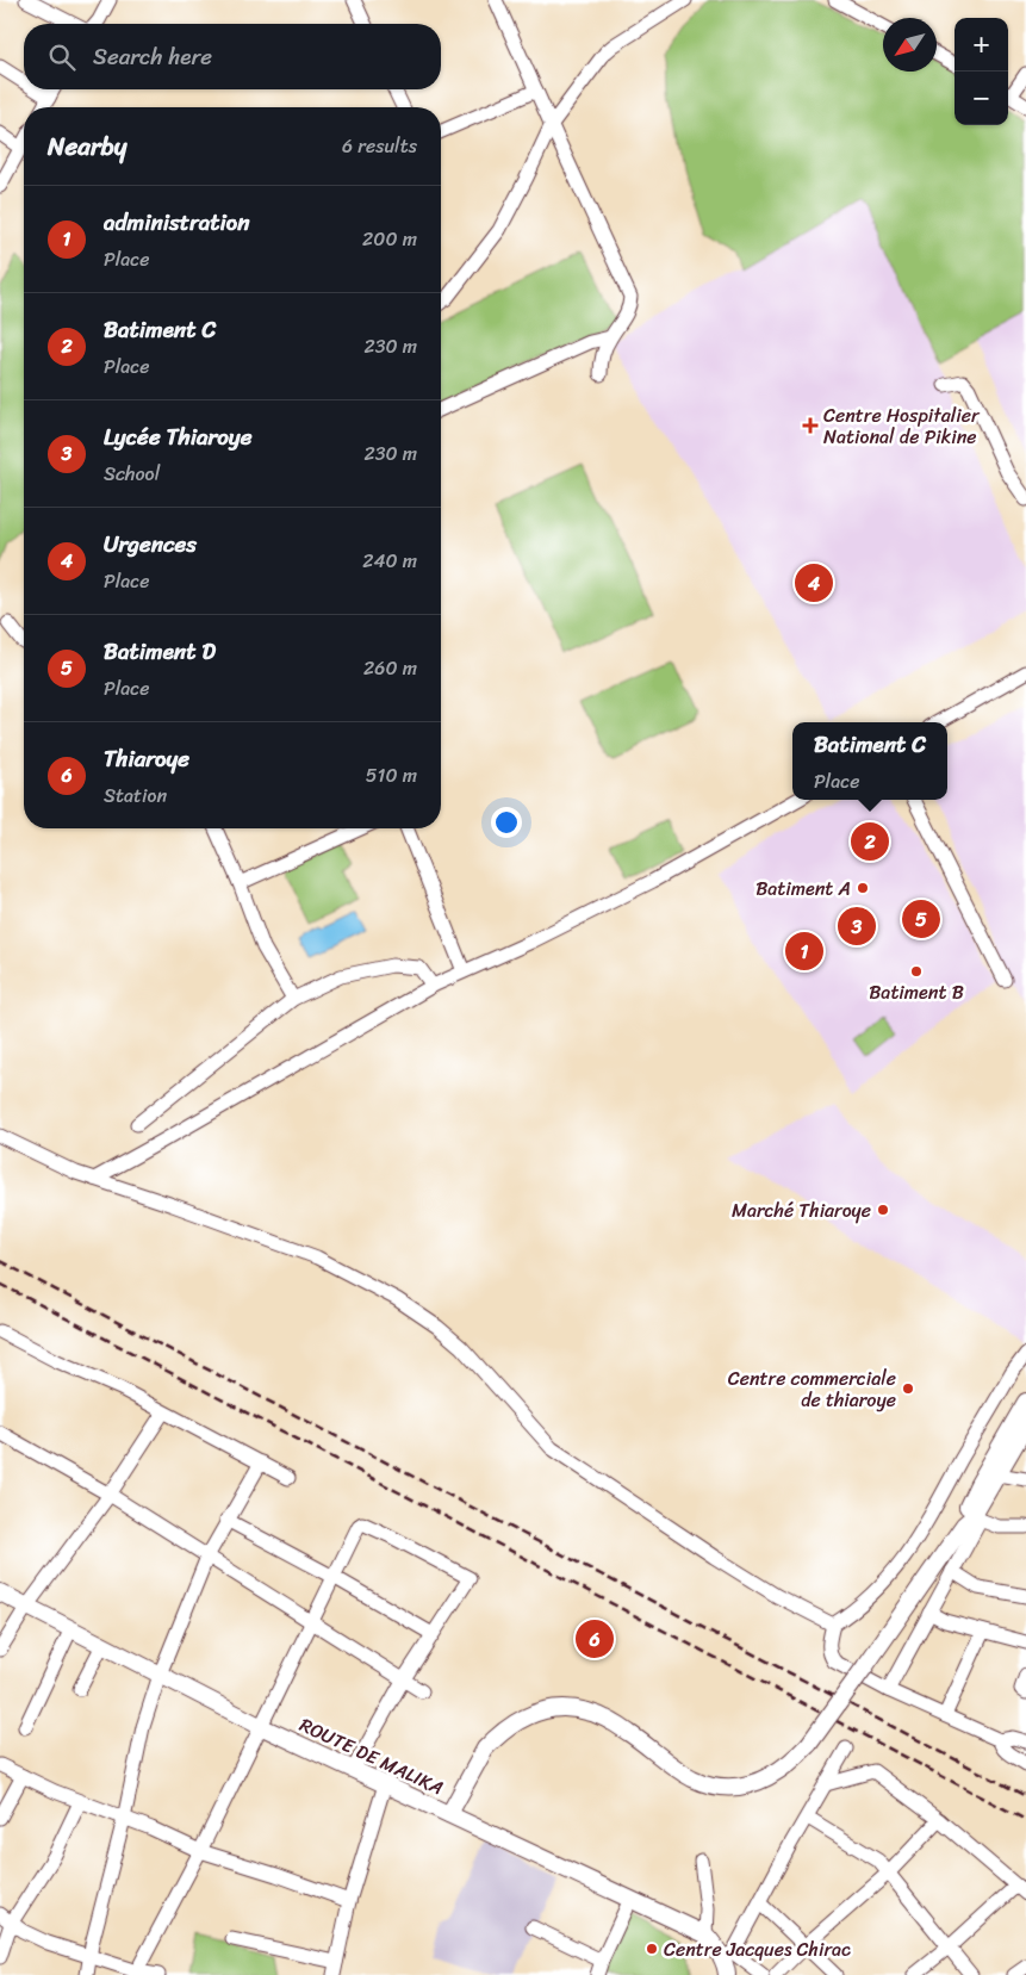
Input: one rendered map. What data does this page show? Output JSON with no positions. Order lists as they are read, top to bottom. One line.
{"streets":{"main road":["ROUTE DE MALIKA"]},"places":{"health":["Centre Hospitalier National de Pikine"],"other":["Batiment A","Batiment B","Marché Thiaroye","Centre commerciale de thiaroye","Centre Jacques Chirac"]},"north":"bottom left","page":{"map_buttons":["+","−"],"search":"Search here","heading":["Nearby","6 results"],"list":[{"mark":"1","name":"administration","note":"Place","value":"200 m"},{"mark":"2","name":"Batiment C","note":"Place","value":"230 m"},{"mark":"3","name":"Lycée Thiaroye","note":"School","value":"230 m"},{"mark":"4","name":"Urgences","note":"Place","value":"240 m"},{"mark":"5","name":"Batiment D","note":"Place","value":"260 m"},{"mark":"6","name":"Thiaroye","note":"Station","value":"510 m"}],"pins":["4","2","5","3","1","6"],"popup":["Batiment C","Place"]}}
